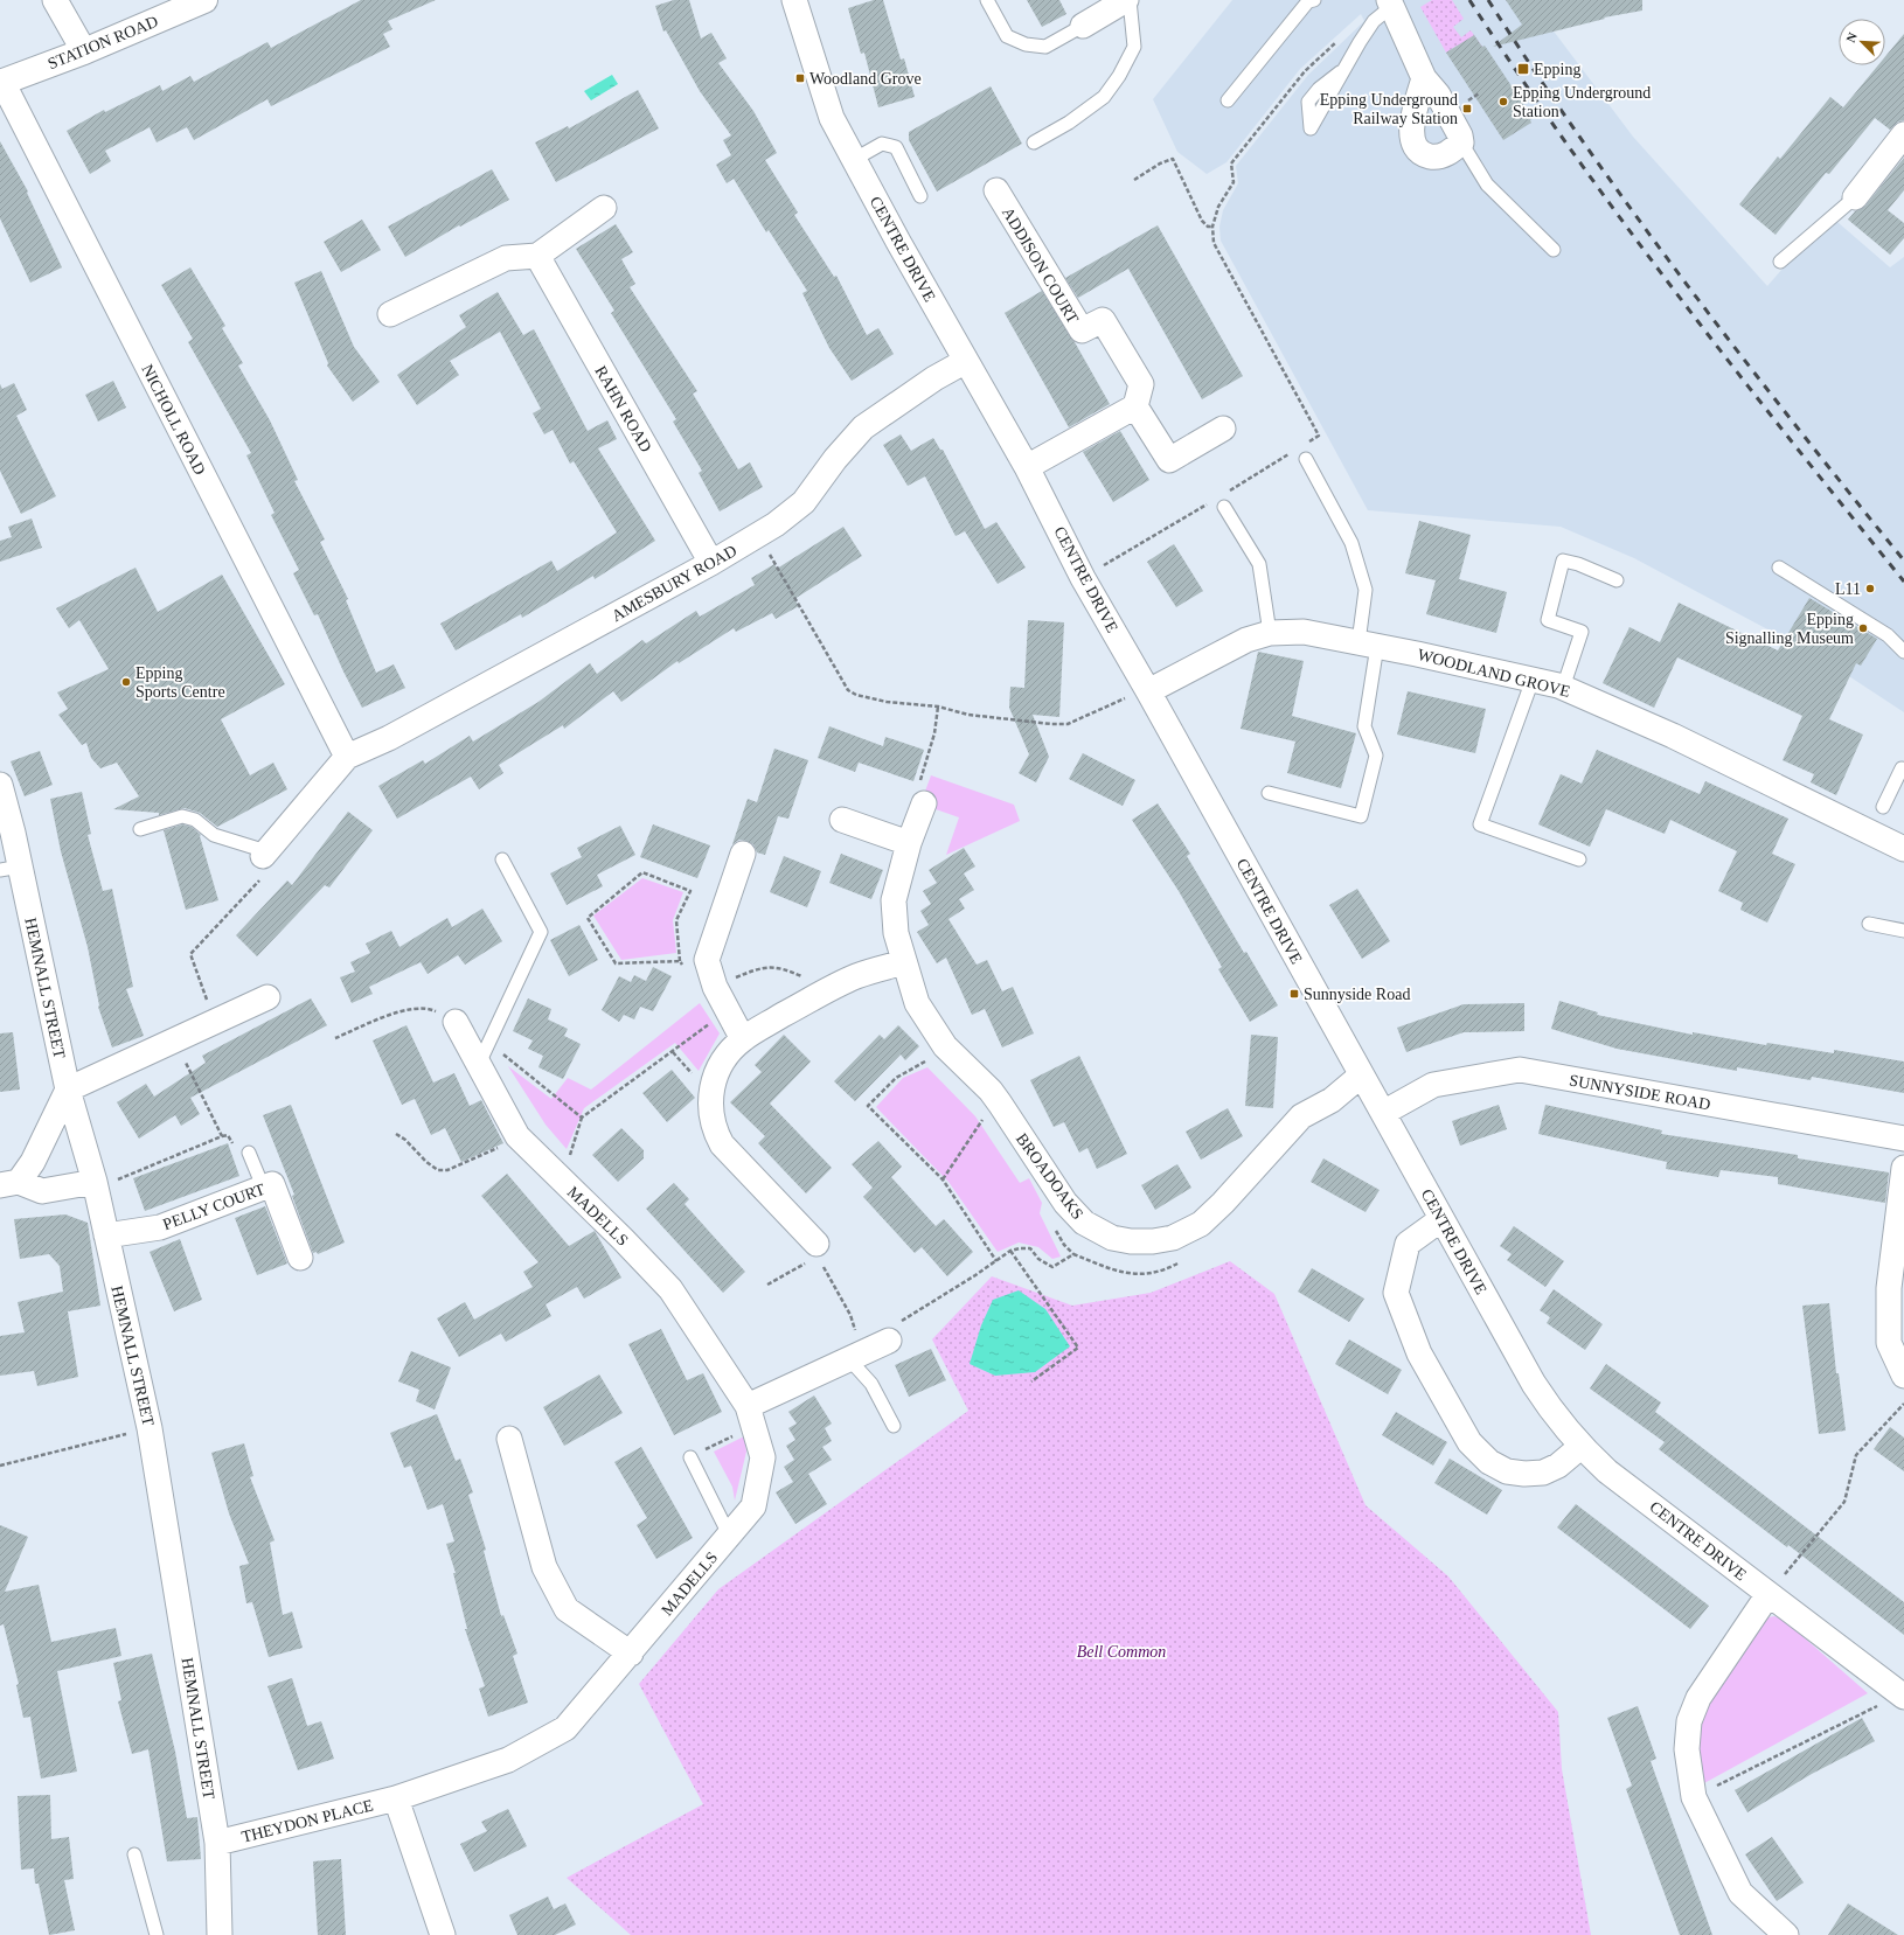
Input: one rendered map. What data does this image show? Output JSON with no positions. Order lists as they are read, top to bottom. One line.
{"streets":{"street":["STATION ROAD","CENTRE DRIVE","ADDISON COURT","RAHN ROAD","NICHOLL ROAD","AMESBURY ROAD","WOODLAND GROVE","HEMNALL STREET","SUNNYSIDE ROAD","BROADOAKS","PELLY COURT","MADELLS","THEYDON PLACE"]},"crossings":[["STATION ROAD","NICHOLL ROAD"],["CENTRE DRIVE","AMESBURY ROAD"],["CENTRE DRIVE","WOODLAND GROVE"],["CENTRE DRIVE","SUNNYSIDE ROAD"],["CENTRE DRIVE","BROADOAKS"],["RAHN ROAD","AMESBURY ROAD"],["NICHOLL ROAD","AMESBURY ROAD"],["HEMNALL STREET","PELLY COURT"],["HEMNALL STREET","THEYDON PLACE"],["MADELLS","THEYDON PLACE"]],"parks":["Bell Common"],"places":{"transit":["Epping","Woodland Grove","Epping Underground Railway Station","Sunnyside Road"],"other":["Epping Underground Station","L11","Epping Signalling Museum","Epping Sports Centre"]},"north":"top left"}
